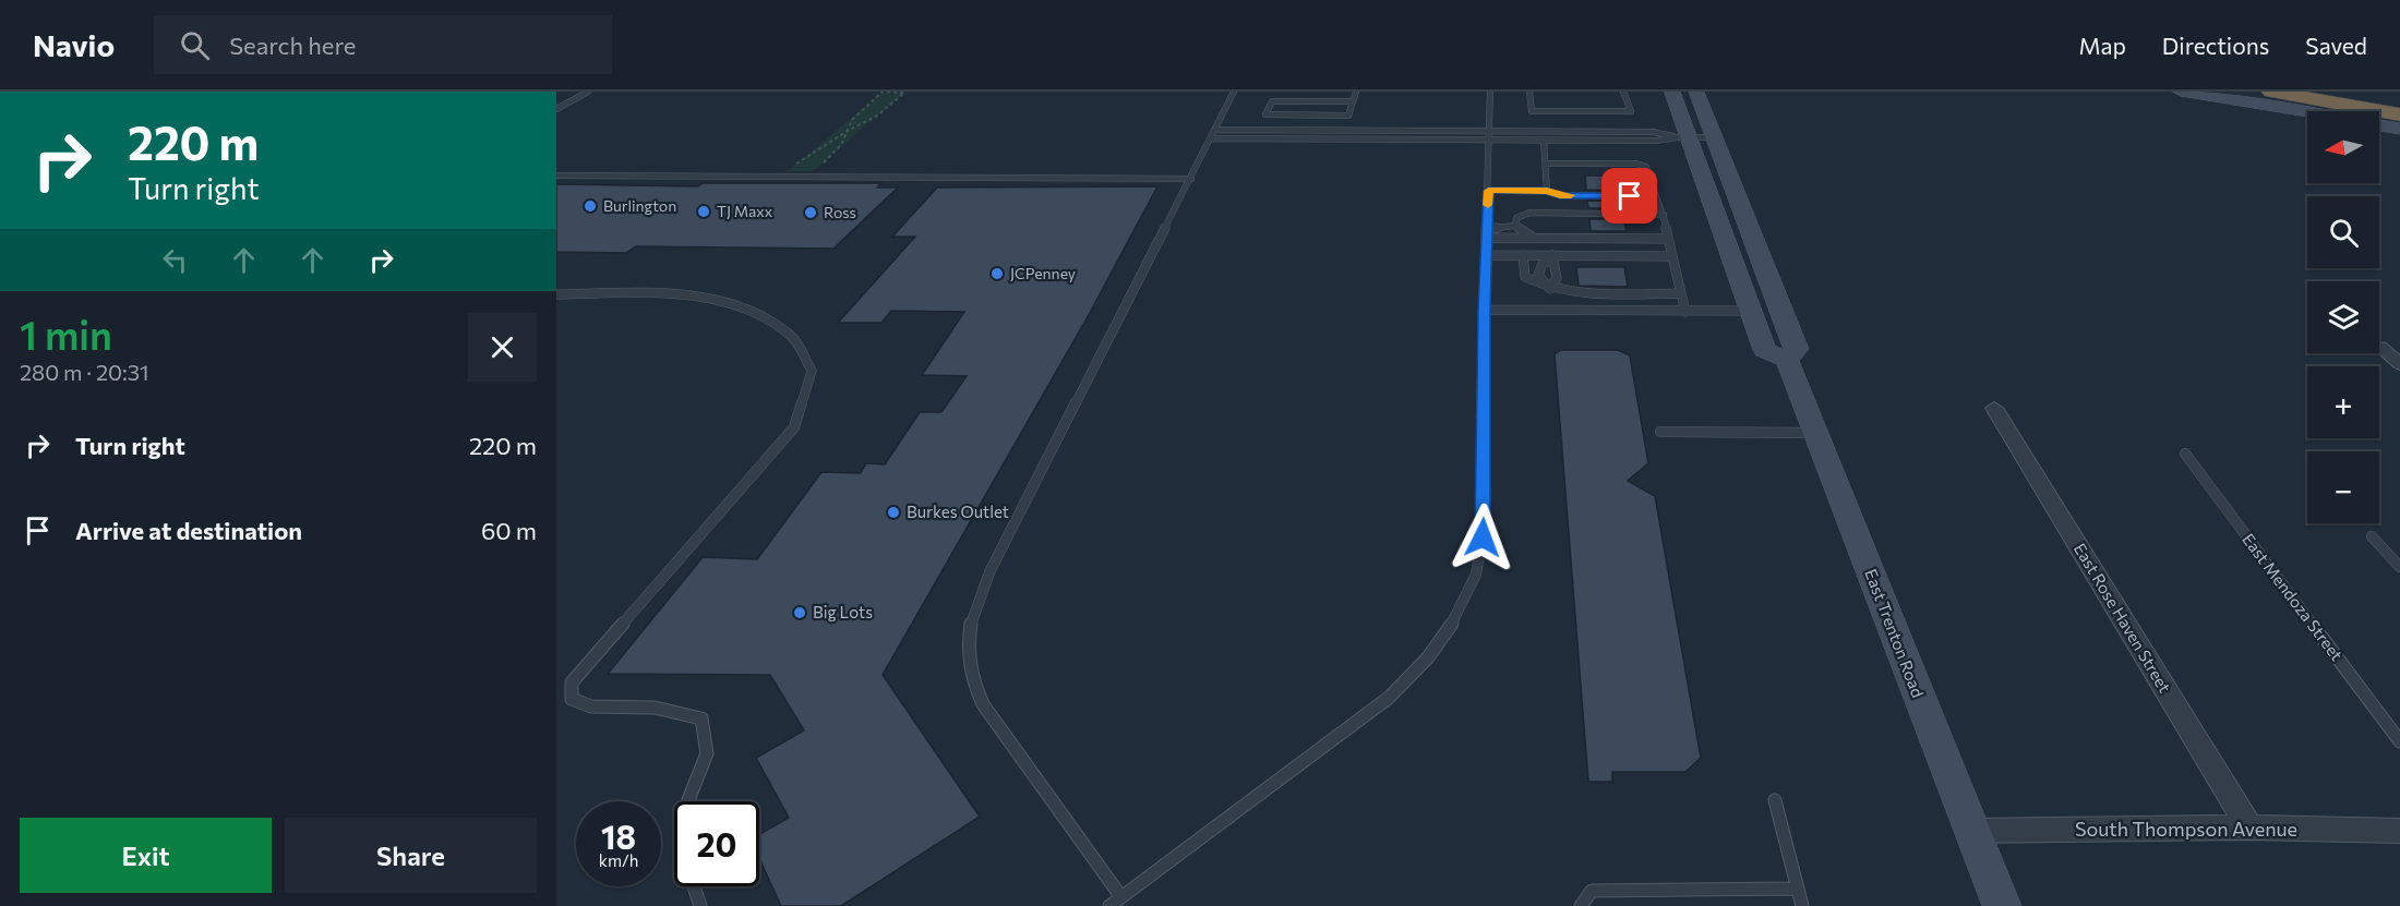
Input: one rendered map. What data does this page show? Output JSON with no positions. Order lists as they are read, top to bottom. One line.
{"streets":{"main road":["East Trenton Road"],"street":["East Rose Haven Street","South Thompson Avenue"],"lane":["East Mendoza Street"]},"crossings":[["East Rose Haven Street","South Thompson Avenue"],["East Trenton Road","South Thompson Avenue"]],"places":["Burlington","TJ Maxx","Ross","JCPenney","Burkes Outlet","Big Lots"],"north":"left","page":{"header":"Navio","search":"Search here","nav":["Map","Directions","Saved"],"turn":["220 m","Turn right"],"map_buttons":["+","−"],"heading":["1 min","280 m · 20:31"],"list":[{"name":"Turn right","value":"220 m"},{"name":"Arrive at destination","value":"60 m"}],"speed":"18 km/h","limit":"20","buttons":["Exit","Share"]}}
